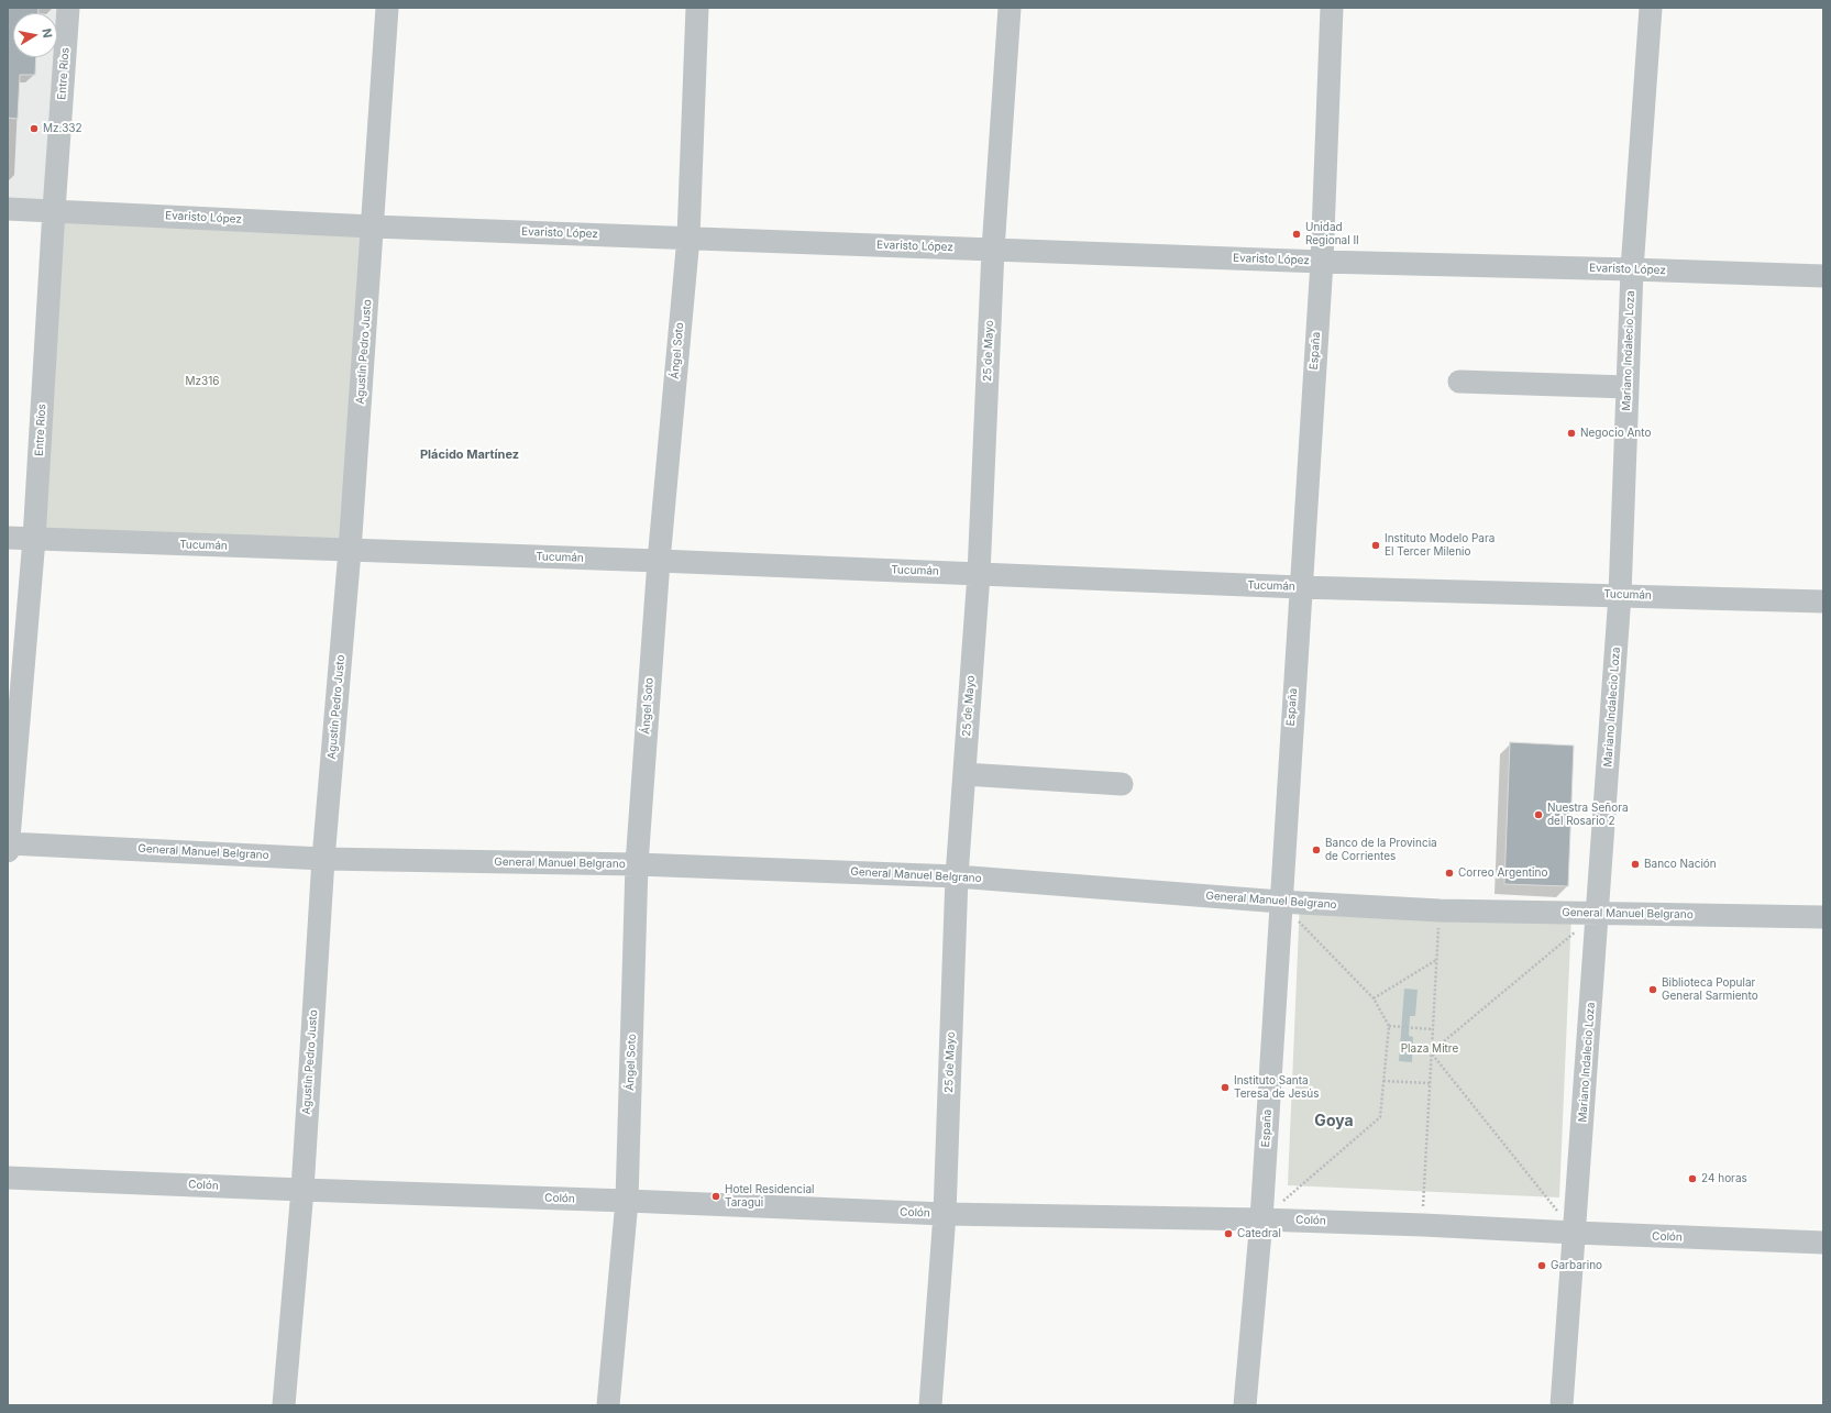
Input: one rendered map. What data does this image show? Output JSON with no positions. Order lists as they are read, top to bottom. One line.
{"streets":{"street":["Entre Ríos","Evaristo López","Ángel Soto","25 de Mayo","España","Mariano Indalecio Loza","Agustín Pedro Justo","Tucumán","General Manuel Belgrano","Colón"]},"crossings":[["Entre Ríos","Evaristo López"],["Entre Ríos","Tucumán"],["Entre Ríos","General Manuel Belgrano"],["Evaristo López","Ángel Soto"],["Evaristo López","25 de Mayo"],["Evaristo López","España"],["Evaristo López","Mariano Indalecio Loza"],["Evaristo López","Agustín Pedro Justo"],["Ángel Soto","Tucumán"],["Ángel Soto","General Manuel Belgrano"],["Ángel Soto","Colón"],["25 de Mayo","Tucumán"],["25 de Mayo","General Manuel Belgrano"],["25 de Mayo","Colón"],["España","Tucumán"],["España","General Manuel Belgrano"],["España","Colón"],["Mariano Indalecio Loza","Tucumán"],["Mariano Indalecio Loza","General Manuel Belgrano"],["Mariano Indalecio Loza","Colón"],["Agustín Pedro Justo","Tucumán"],["Agustín Pedro Justo","General Manuel Belgrano"],["Agustín Pedro Justo","Colón"]],"districts":["Plácido Martínez","Goya"],"parks":["Mz316","Plaza Mitre"],"places":["Mz.332","Unidad Regional II","Negocio Anto","Instituto Modelo Para El Tercer Milenio","Nuestra Señora del Rosario 2","Banco de la Provincia de Corrientes","Banco Nación","Correo Argentino","Biblioteca Popular General Sarmiento","Instituto Santa Teresa de Jesús","24 horas","Hotel Residencial Taragui","Catedral","Garbarino"],"north":"right"}
